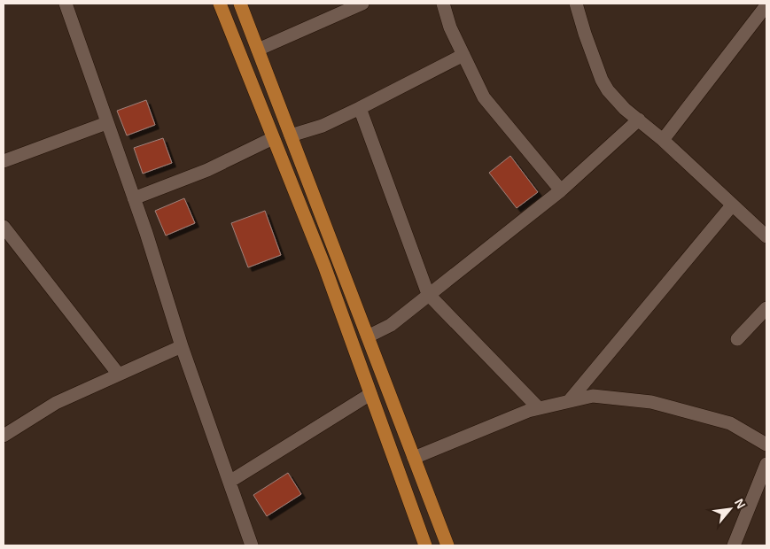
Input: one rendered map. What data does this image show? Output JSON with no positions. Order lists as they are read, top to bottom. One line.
{"north":"top right"}
